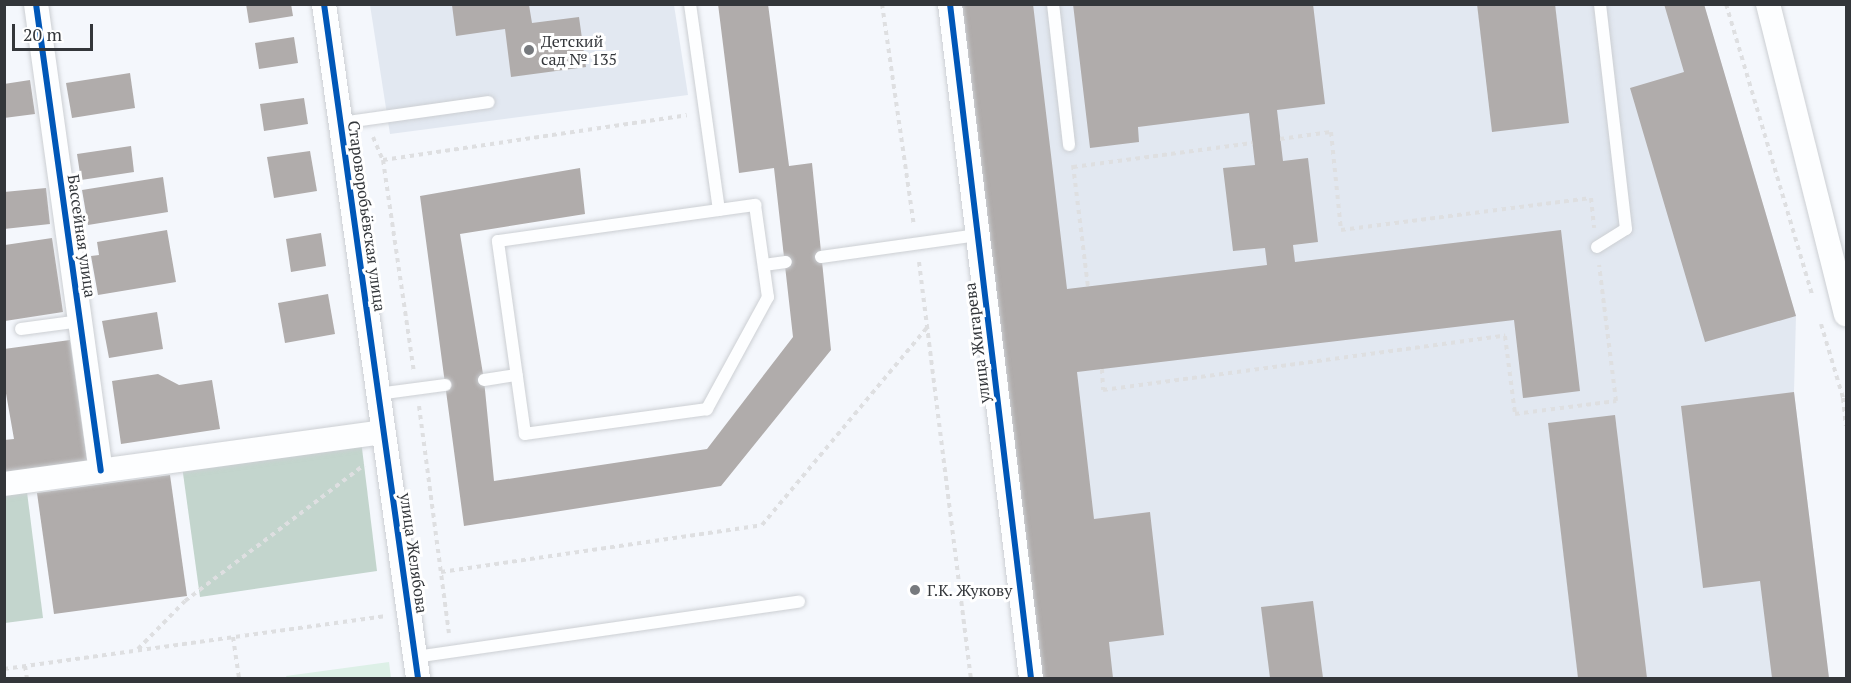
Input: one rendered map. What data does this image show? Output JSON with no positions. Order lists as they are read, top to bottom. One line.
{"streets":{"street":["Староворобьёвская улица","Бассейная улица","улица Жигарева","улица Желябова"]},"crossings":[["Староворобьёвская улица","улица Желябова"]],"places":["Детский сад № 135","Г.К. Жукову"],"scale_bar":"20 m"}
